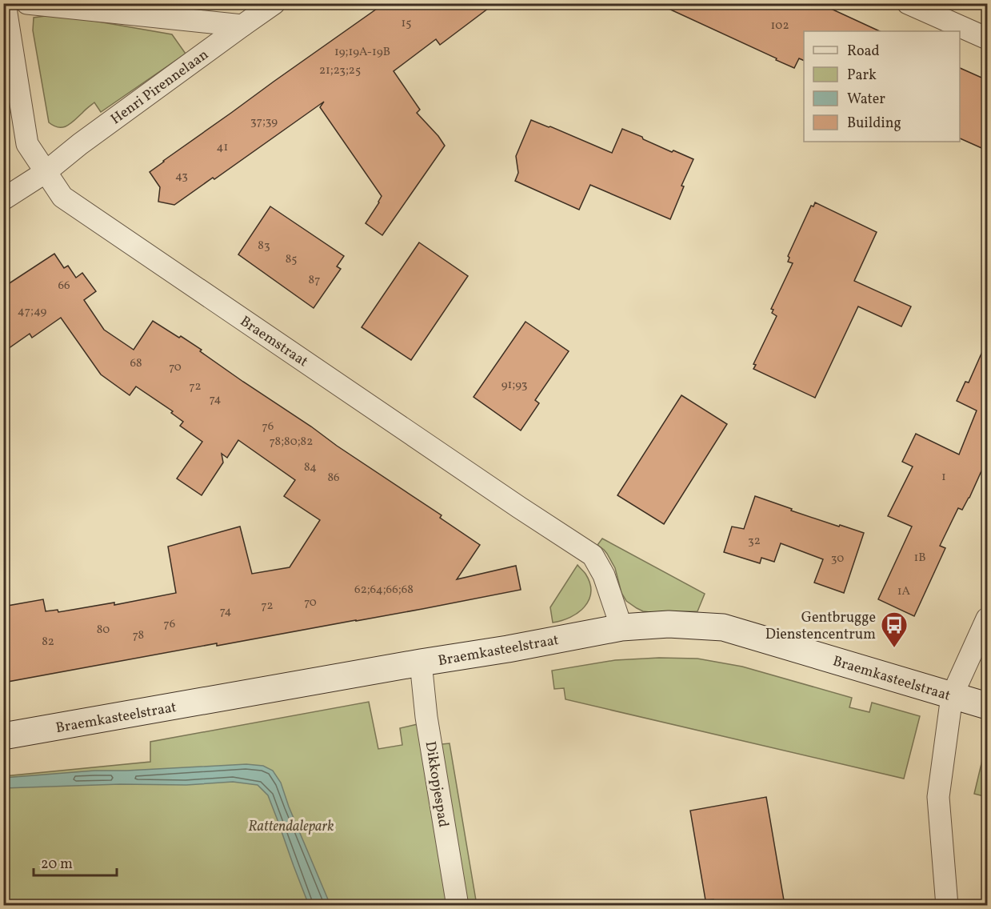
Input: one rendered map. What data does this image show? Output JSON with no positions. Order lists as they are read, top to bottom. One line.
{"streets":{"street":["Henri Pirennelaan","Braemstraat","Braemkasteelstraat","Dikkopjespad"]},"crossings":[["Henri Pirennelaan","Braemstraat"],["Braemstraat","Braemkasteelstraat"],["Braemkasteelstraat","Dikkopjespad"]],"parks":["Rattendalepark"],"places":{"bus stop":["Gentbrugge Dienstencentrum"]},"house_numbers":["15","102","19;19A-19B","21;23;25","37;39","41","43","83","85","87","66","47;49","68","70","91;93","72","74","76","78;80;82","84","1","86","32","1B","30","62;64;66;68","1A","70","72","74","76","80","78","82"],"legend":["Road","Park","Water","Building"],"scale_bar":"20 m"}
